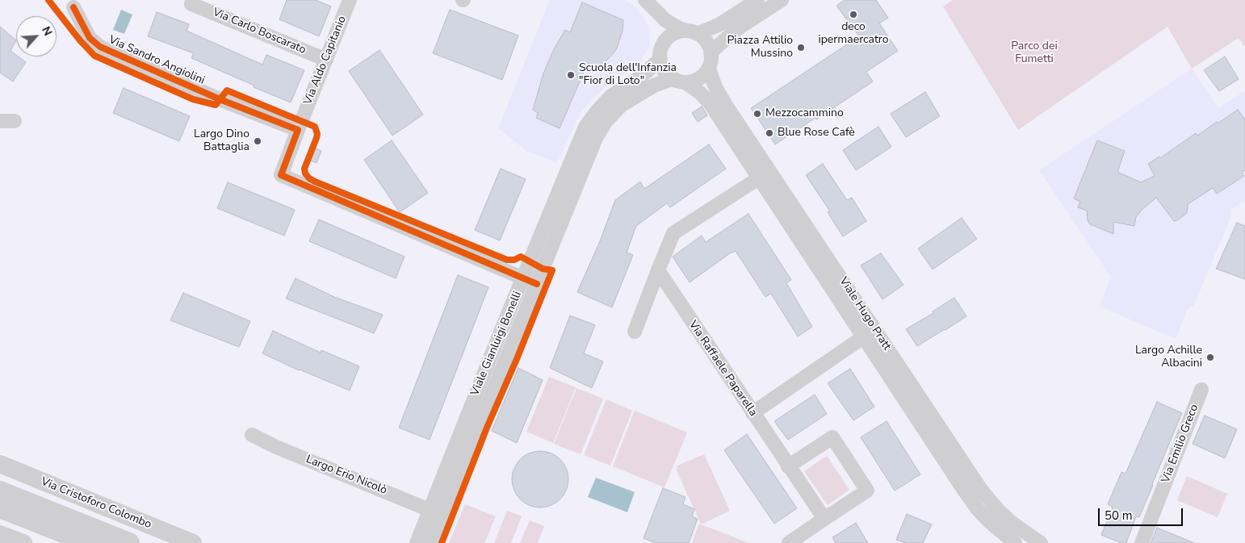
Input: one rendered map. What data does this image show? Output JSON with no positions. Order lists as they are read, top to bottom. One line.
{"streets":{"main road":["Via Cristoforo Colombo"],"street":["Via Carlo Boscarato","Via Sandro Angiolini","Via Aldo Capitanio","Viale Hugo Pratt","Viale Gianluigi Bonelli","Via Raffaele Paparella","Via Emilio Greco","Largo Erio Nicolò"]},"crossings":[["Via Carlo Boscarato","Via Aldo Capitanio"],["Via Sandro Angiolini","Via Aldo Capitanio"],["Viale Hugo Pratt","Viale Gianluigi Bonelli"],["Viale Gianluigi Bonelli","Largo Erio Nicolò"]],"parks":["Parco dei Fumetti"],"places":["deco ipermaercatro","Piazza Attilio Mussino","Scuola dell'Infanzia \"Fior di Loto\"","Mezzocammino","Blue Rose Cafè","Largo Dino Battaglia","Largo Achille Albacini"],"scale_bar":"50 m","north":"top right"}
